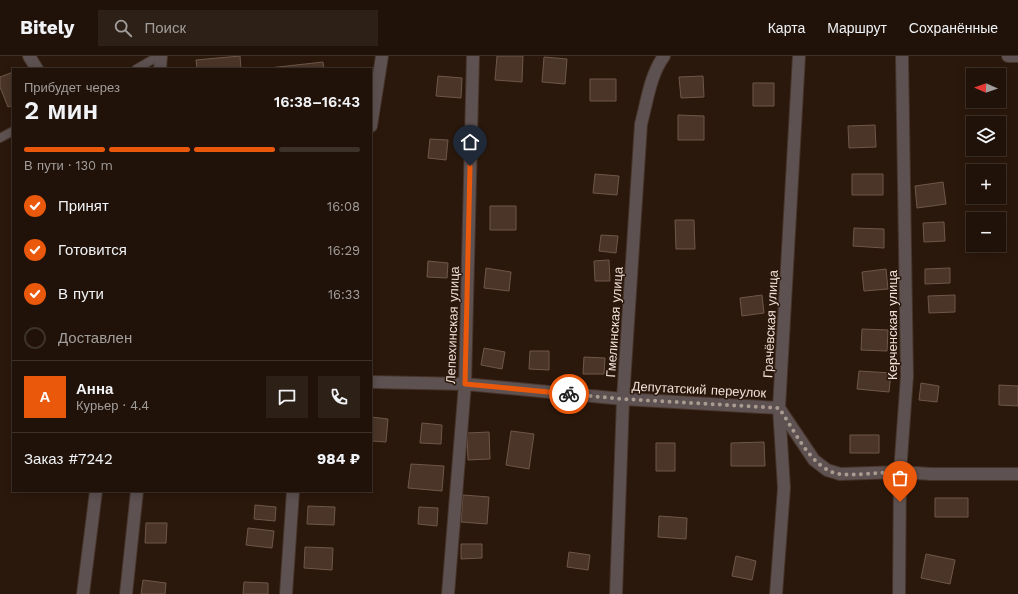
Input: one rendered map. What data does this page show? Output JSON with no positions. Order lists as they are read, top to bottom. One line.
{"streets":{"street":["Гмелинская улица","Грачёвская улица","Лепехинская улица","Керченская улица","Депутатский переулок"]},"crossings":[["Гмелинская улица","Депутатский переулок"],["Грачёвская улица","Депутатский переулок"],["Лепехинская улица","Депутатский переулок"],["Керченская улица","Депутатский переулок"]],"north":"left","page":{"header":"Bitely","search":"Поиск","nav":["Карта","Маршрут","Сохранённые"],"map_buttons":["+","−"],"heading":["2 мин","Прибудет через","16:38–16:43"],"panel":["Анна","Курьер · 4.4","Заказ #7242","984 ₽"],"bar":"В пути · 130 m","list":[["Принят","16:08"],["Готовится","16:29"],["В пути","16:33"],"Доставлен"],"round":"А"}}
